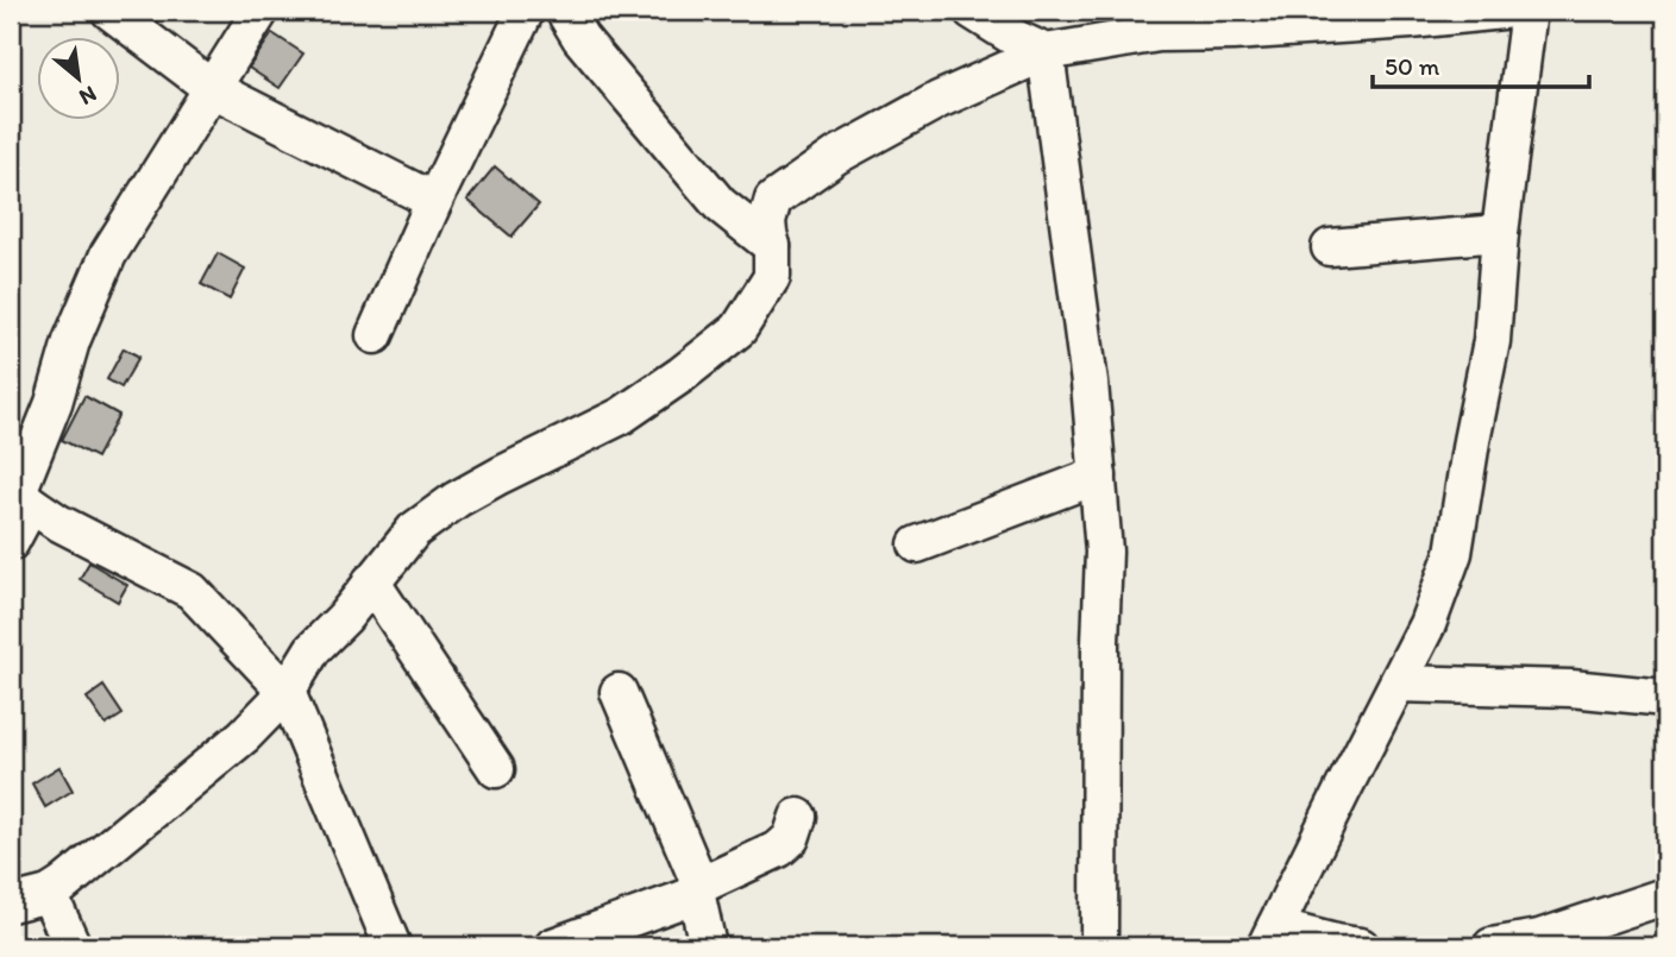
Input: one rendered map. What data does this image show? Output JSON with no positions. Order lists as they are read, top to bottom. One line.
{"scale_bar":"50 m","north":"bottom right"}
